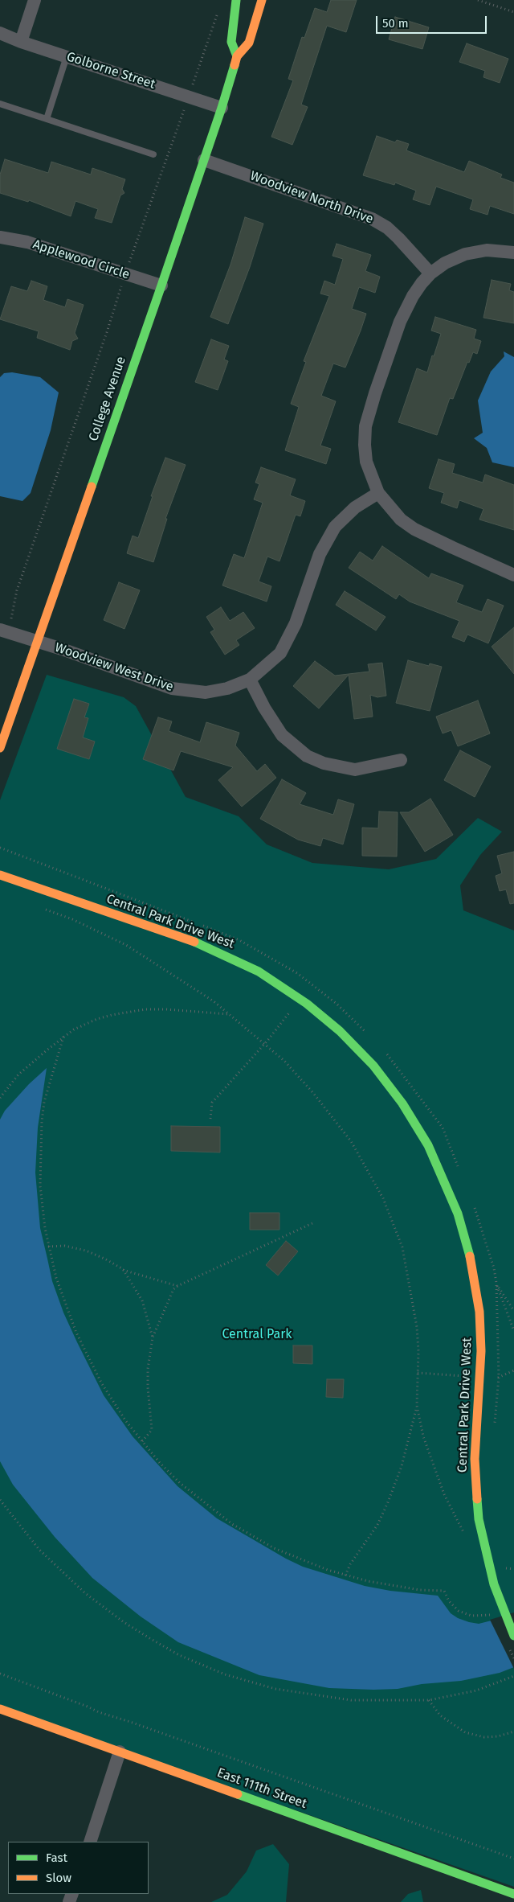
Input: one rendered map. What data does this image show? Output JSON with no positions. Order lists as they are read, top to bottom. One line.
{"streets":{"main road":["College Avenue","Central Park Drive West","East 111th Street"],"street":["Golborne Street","Woodview North Drive","Applewood Circle","Woodview West Drive"]},"crossings":[["Golborne Street","College Avenue"],["Woodview North Drive","College Avenue"],["Applewood Circle","College Avenue"],["College Avenue","Woodview West Drive"]],"parks":["Central Park"],"legend":["Fast","Slow"],"scale_bar":"50 m"}
